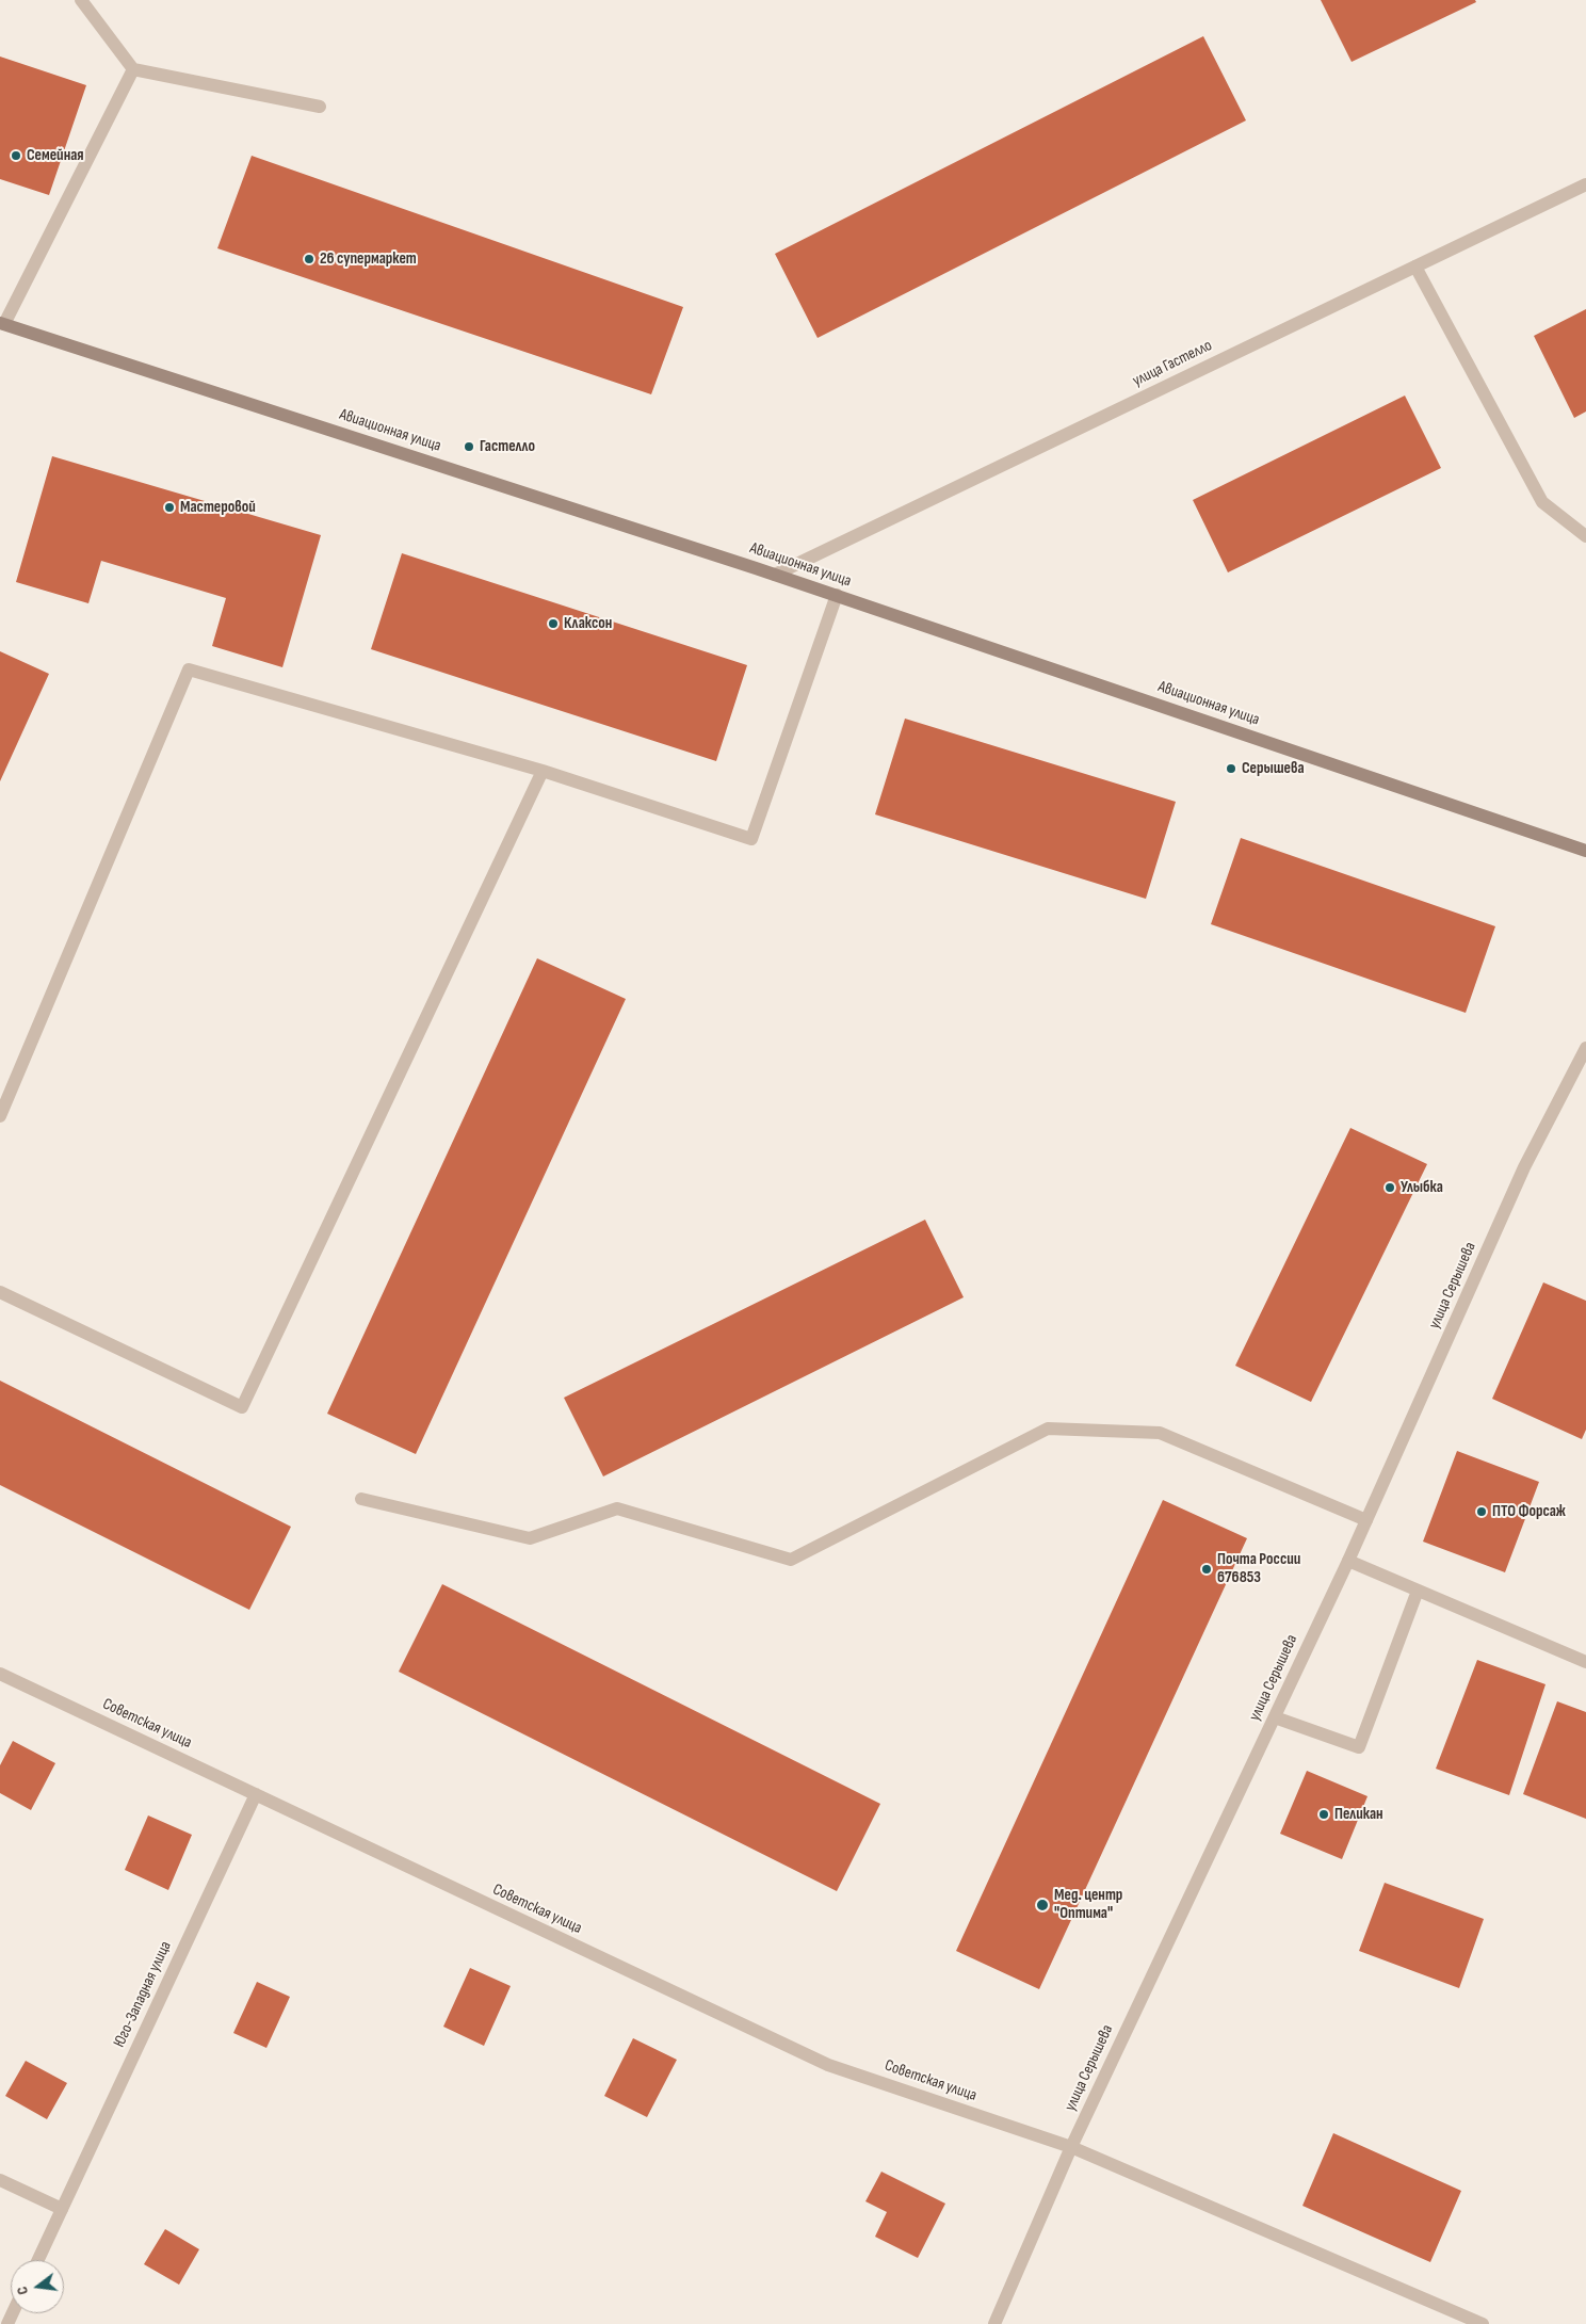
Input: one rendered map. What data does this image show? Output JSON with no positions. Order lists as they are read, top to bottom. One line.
{"streets":{"street":["улица Гастелло","Авиационная улица","улица Серышева","Советская улица","Юго-Западная улица"]},"crossings":[["улица Гастелло","Авиационная улица"],["улица Серышева","Советская улица"],["Советская улица","Юго-Западная улица"]],"places":["Семейная","26 супермаркет","Гастелло","Мастеровой","Клаксон","Серышева","Улыбка","ПТО Форсаж","Почта России 676853","Пеликан","Мед. центр \"Оптима\""],"north":"left"}
